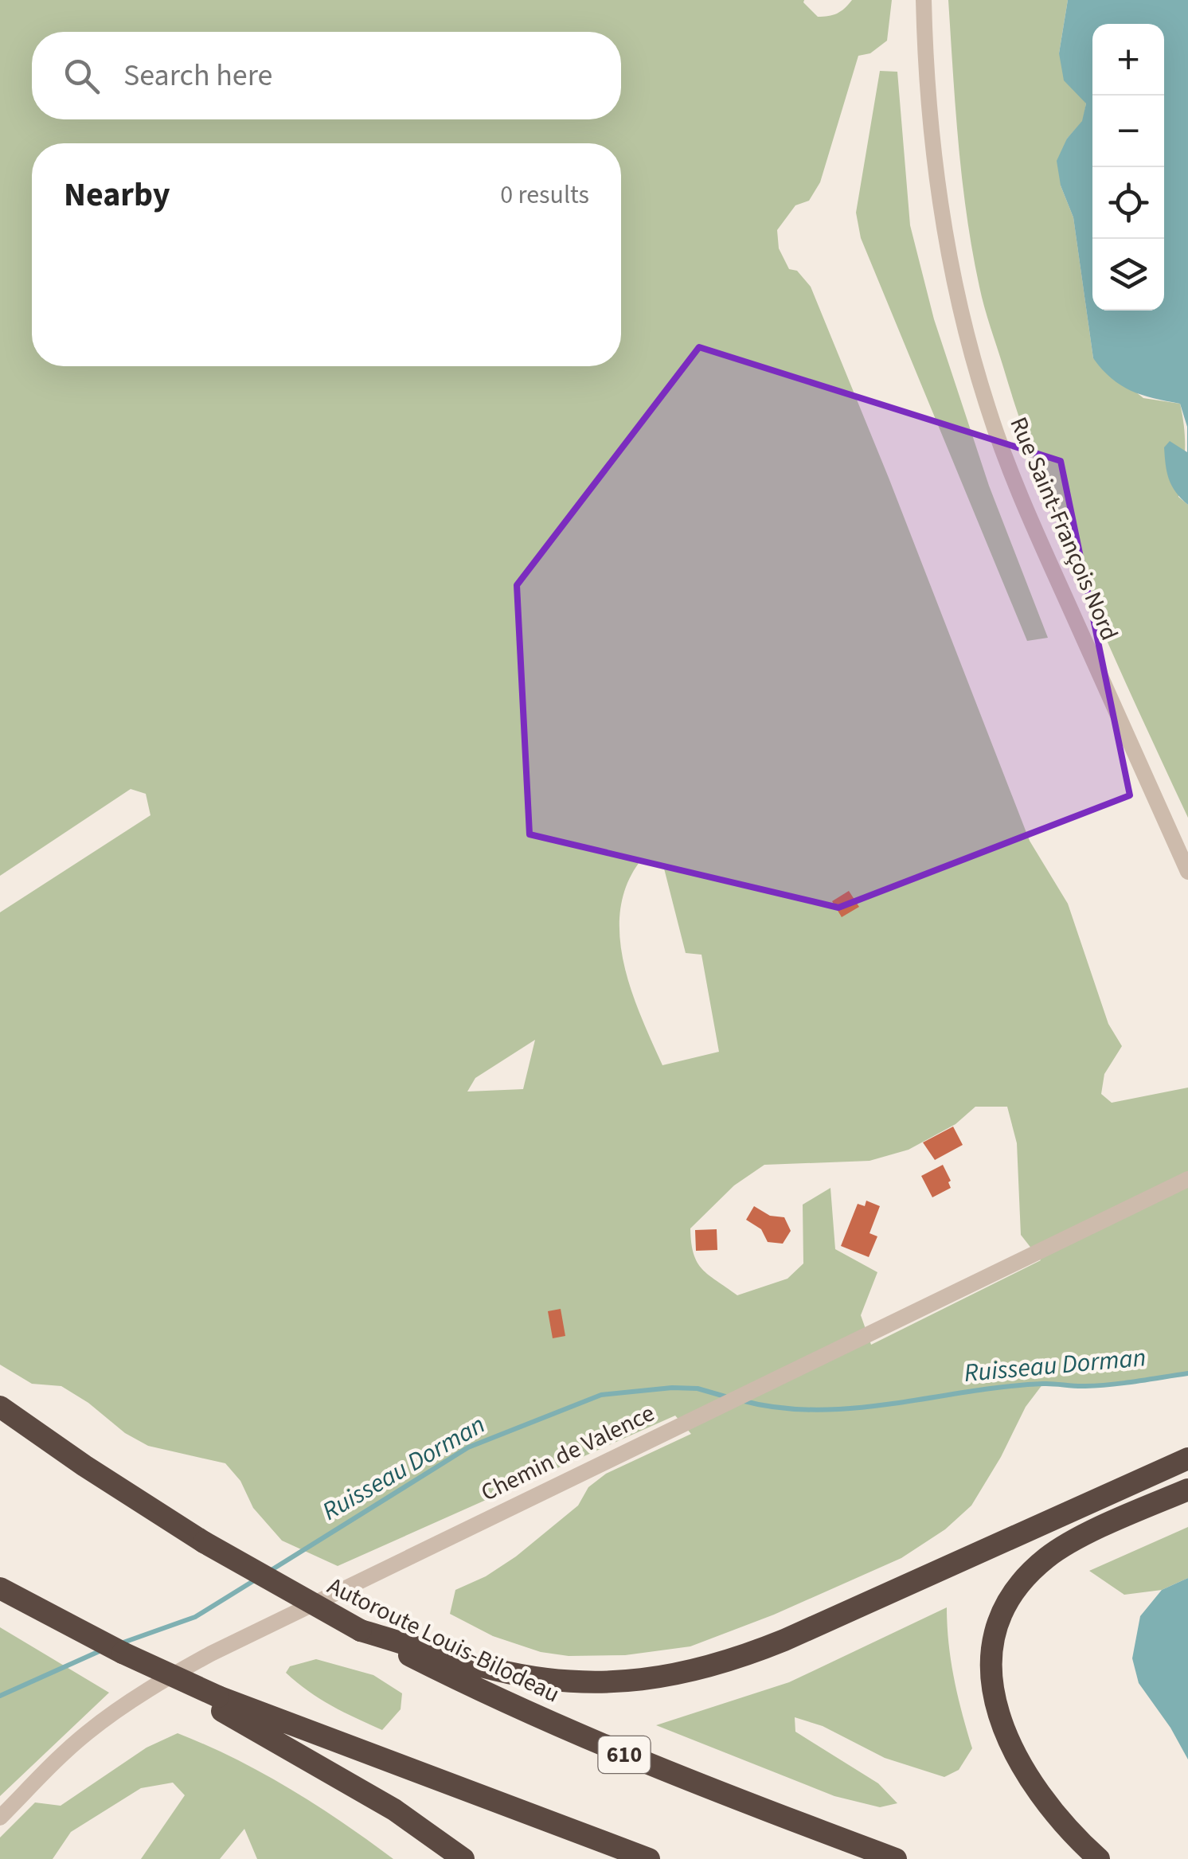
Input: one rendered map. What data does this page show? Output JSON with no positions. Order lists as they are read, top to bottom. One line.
{"streets":{"highway":["Autoroute Louis-Bilodeau","610"],"street":["Rue Saint-François Nord","Chemin de Valence"]},"water":["Ruisseau Dorman"],"page":{"map_buttons":["+","−"],"search":"Search here","heading":["Nearby","0 results"]}}
